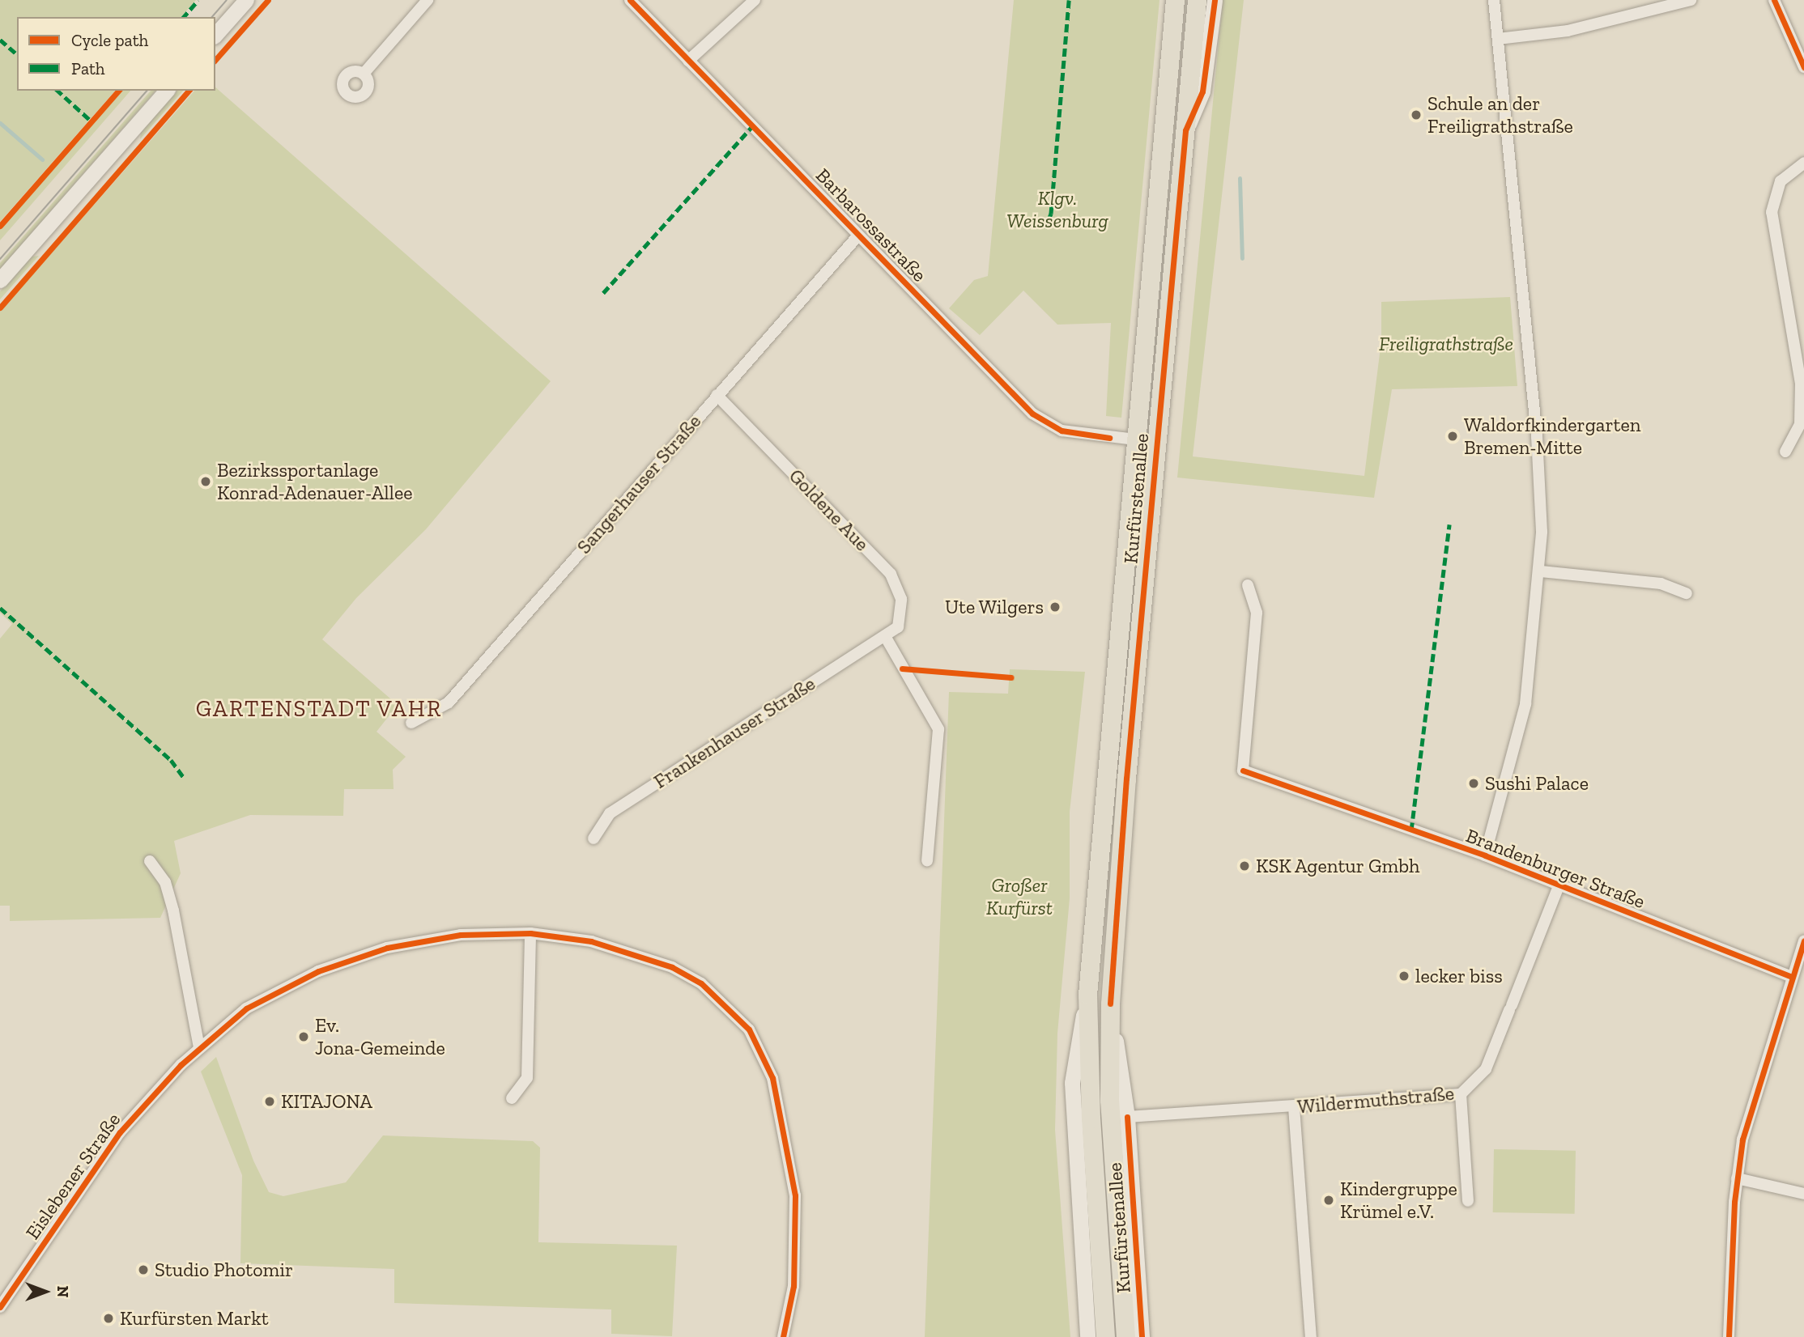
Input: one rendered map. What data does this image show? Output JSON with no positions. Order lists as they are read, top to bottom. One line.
{"streets":{"main road":["Kurfürstenallee"],"street":["Barbarossastraße","Sangerhauser Straße","Goldene Aue","Frankenhauser Straße","Brandenburger Straße","Wildermuthstraße","Eislebener Straße"]},"crossings":[["Barbarossastraße","Sangerhauser Straße"],["Barbarossastraße","Kurfürstenallee"],["Sangerhauser Straße","Goldene Aue"],["Kurfürstenallee","Wildermuthstraße"],["Goldene Aue","Frankenhauser Straße"],["Brandenburger Straße","Wildermuthstraße"]],"districts":["GARTENSTADT VAHR"],"parks":["Klgv. Weissenburg","Freiligrathstraße","Großer Kurfürst"],"places":["Schule an der Freiligrathstraße","Waldorfkindergarten Bremen-Mitte","Bezirkssportanlage Konrad-Adenauer-Allee","Ute Wilgers","Sushi Palace","KSK Agentur Gmbh","lecker biss","Ev. Jona-Gemeinde","KITAJONA","Kindergruppe Krümel e.V.","Studio Photomir","Kurfürsten Markt"],"legend":["Cycle path","Path"],"north":"right"}
